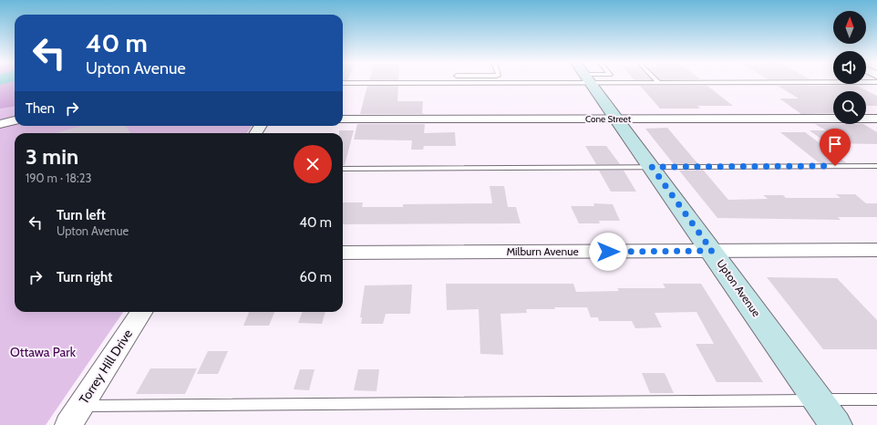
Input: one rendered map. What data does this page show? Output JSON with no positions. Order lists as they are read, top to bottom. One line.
{"streets":{"street":["Cone Street","Milburn Avenue","Upton Avenue","Torrey Hill Drive"]},"crossings":[["Cone Street","Upton Avenue"],["Milburn Avenue","Upton Avenue"]],"parks":["Ottawa Park"],"north":"top","page":{"turn":["40 m","Upton Avenue"],"then":"Then","heading":["3 min","190 m · 18:23"],"list":[{"name":"Turn left","note":"Upton Avenue","value":"40 m"},{"name":"Turn right","value":"60 m"}]}}
